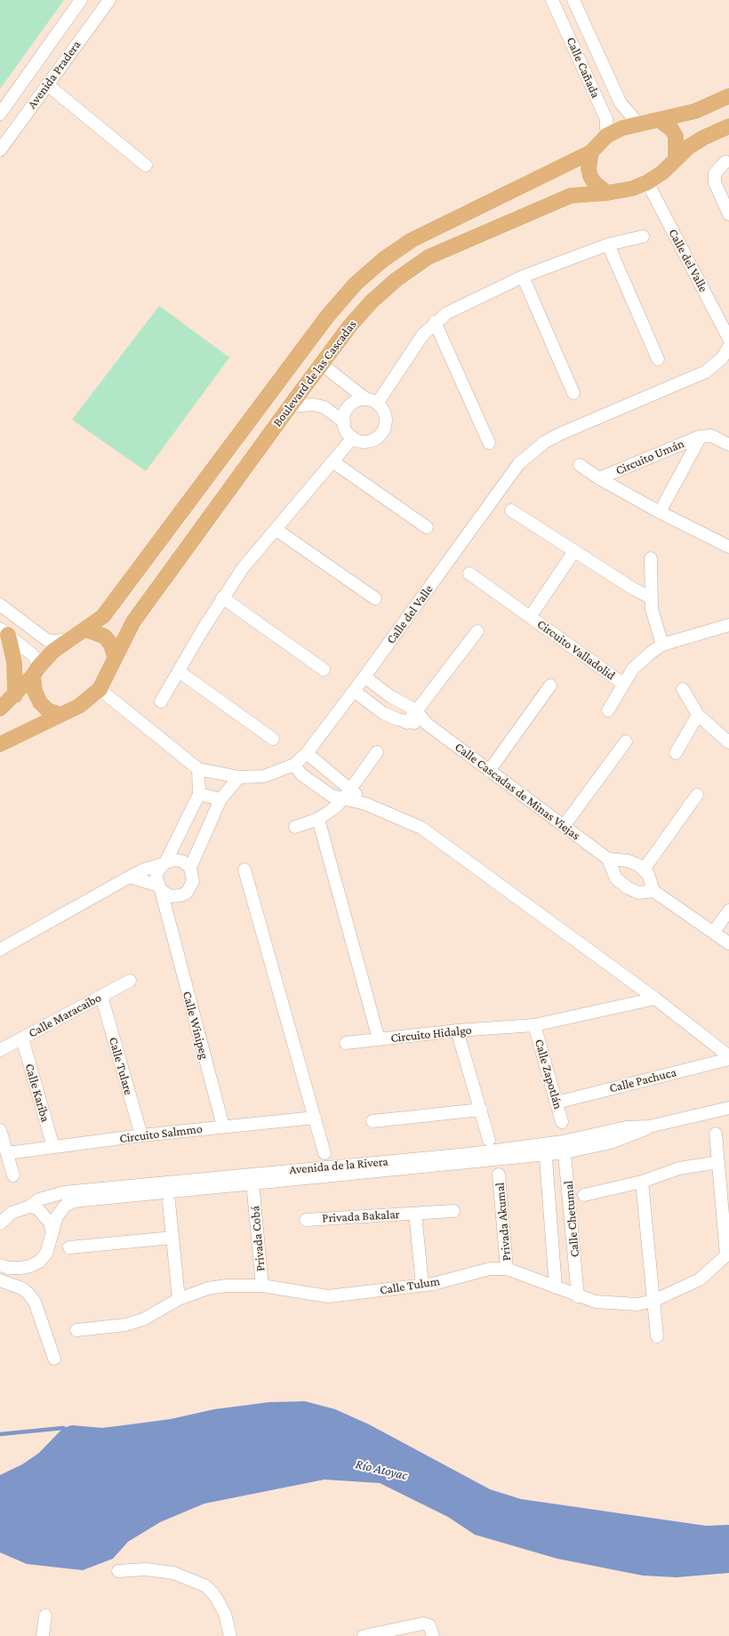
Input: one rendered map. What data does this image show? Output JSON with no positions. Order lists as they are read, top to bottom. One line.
{"streets":{"main road":["Boulevard de las Cascadas"],"street":["Calle Cañada","Avenida Pradera","Calle del Valle","Circuito Umán","Circuito Valladolid","Calle Cascadas de Minas Viejas","Calle Maracaibo","Calle Winipeg","Circuito Hidalgo","Calle Tulare","Calle Zapotlán","Calle Pachuca","Calle Kariba","Circuito Salmmo","Avenida de la Rivera","Privada Bakalar","Calle Chetumal","Privada Akumal","Privada Cobá","Calle Tulum"]},"crossings":[["Calle Cañada","Calle del Valle"],["Calle Cañada","Boulevard de las Cascadas"],["Calle del Valle","Boulevard de las Cascadas"],["Calle del Valle","Calle Cascadas de Minas Viejas"],["Calle Maracaibo","Calle Tulare"],["Calle Maracaibo","Calle Kariba"],["Calle Winipeg","Circuito Salmmo"],["Circuito Hidalgo","Calle Zapotlán"],["Calle Tulare","Circuito Salmmo"],["Calle Zapotlán","Calle Pachuca"],["Calle Kariba","Circuito Salmmo"],["Avenida de la Rivera","Calle Chetumal"],["Privada Bakalar","Calle Tulum"],["Calle Chetumal","Calle Tulum"],["Privada Akumal","Calle Tulum"],["Privada Cobá","Calle Tulum"]],"water":["Río Atoyac"]}
